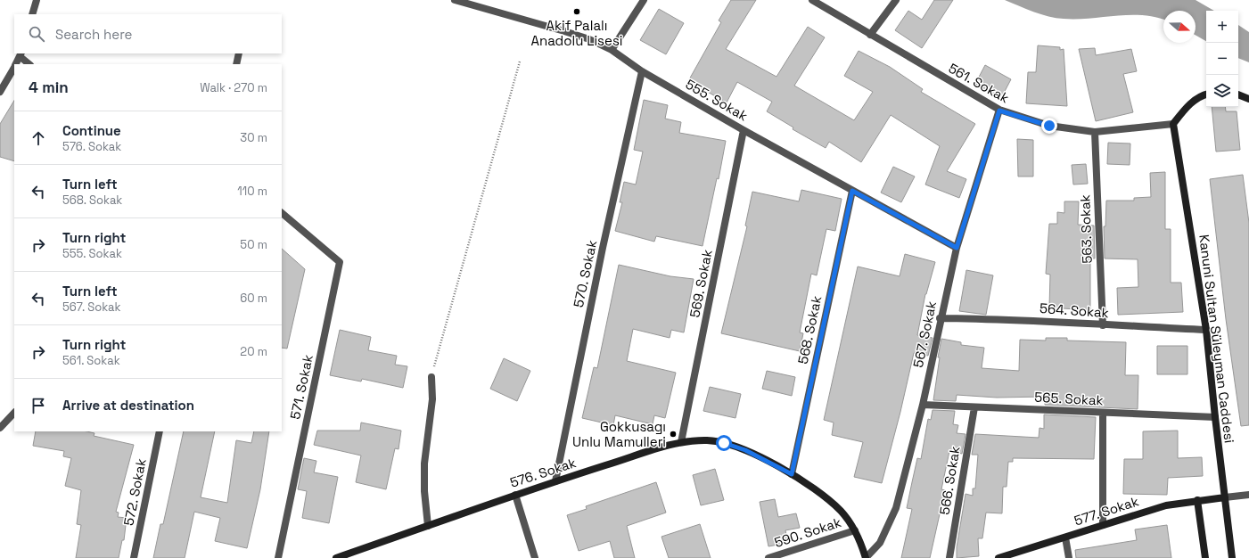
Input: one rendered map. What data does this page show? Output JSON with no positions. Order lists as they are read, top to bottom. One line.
{"streets":{"street":["561. Sokak","555. Sokak","563. Sokak","570. Sokak","569. Sokak","564. Sokak","568. Sokak","567. Sokak","Kanuni Sultan Süleyman Caddesi","571. Sokak","565. Sokak","576. Sokak","566. Sokak","572. Sokak","577. Sokak","590. Sokak"]},"crossings":[["561. Sokak","563. Sokak"],["561. Sokak","567. Sokak"],["561. Sokak","Kanuni Sultan Süleyman Caddesi"],["555. Sokak","570. Sokak"],["555. Sokak","569. Sokak"],["555. Sokak","568. Sokak"],["555. Sokak","567. Sokak"],["563. Sokak","564. Sokak"],["570. Sokak","576. Sokak"],["569. Sokak","576. Sokak"],["564. Sokak","567. Sokak"],["564. Sokak","Kanuni Sultan Süleyman Caddesi"],["568. Sokak","576. Sokak"],["567. Sokak","565. Sokak"],["567. Sokak","576. Sokak"],["Kanuni Sultan Süleyman Caddesi","565. Sokak"],["Kanuni Sultan Süleyman Caddesi","577. Sokak"],["565. Sokak","566. Sokak"],["576. Sokak","590. Sokak"]],"places":["Akif Palalı Anadolu Lisesi","Gokkusagı Unlu Mamulleri"],"north":"right","page":{"map_buttons":["+","−"],"search":"Search here","heading":["4 min","Walk · 270 m"],"list":[["Continue","576. Sokak","30 m"],["Turn left","568. Sokak","110 m"],["Turn right","555. Sokak","50 m"],["Turn left","567. Sokak","60 m"],["Turn right","561. Sokak","20 m"],"Arrive at destination"]}}
